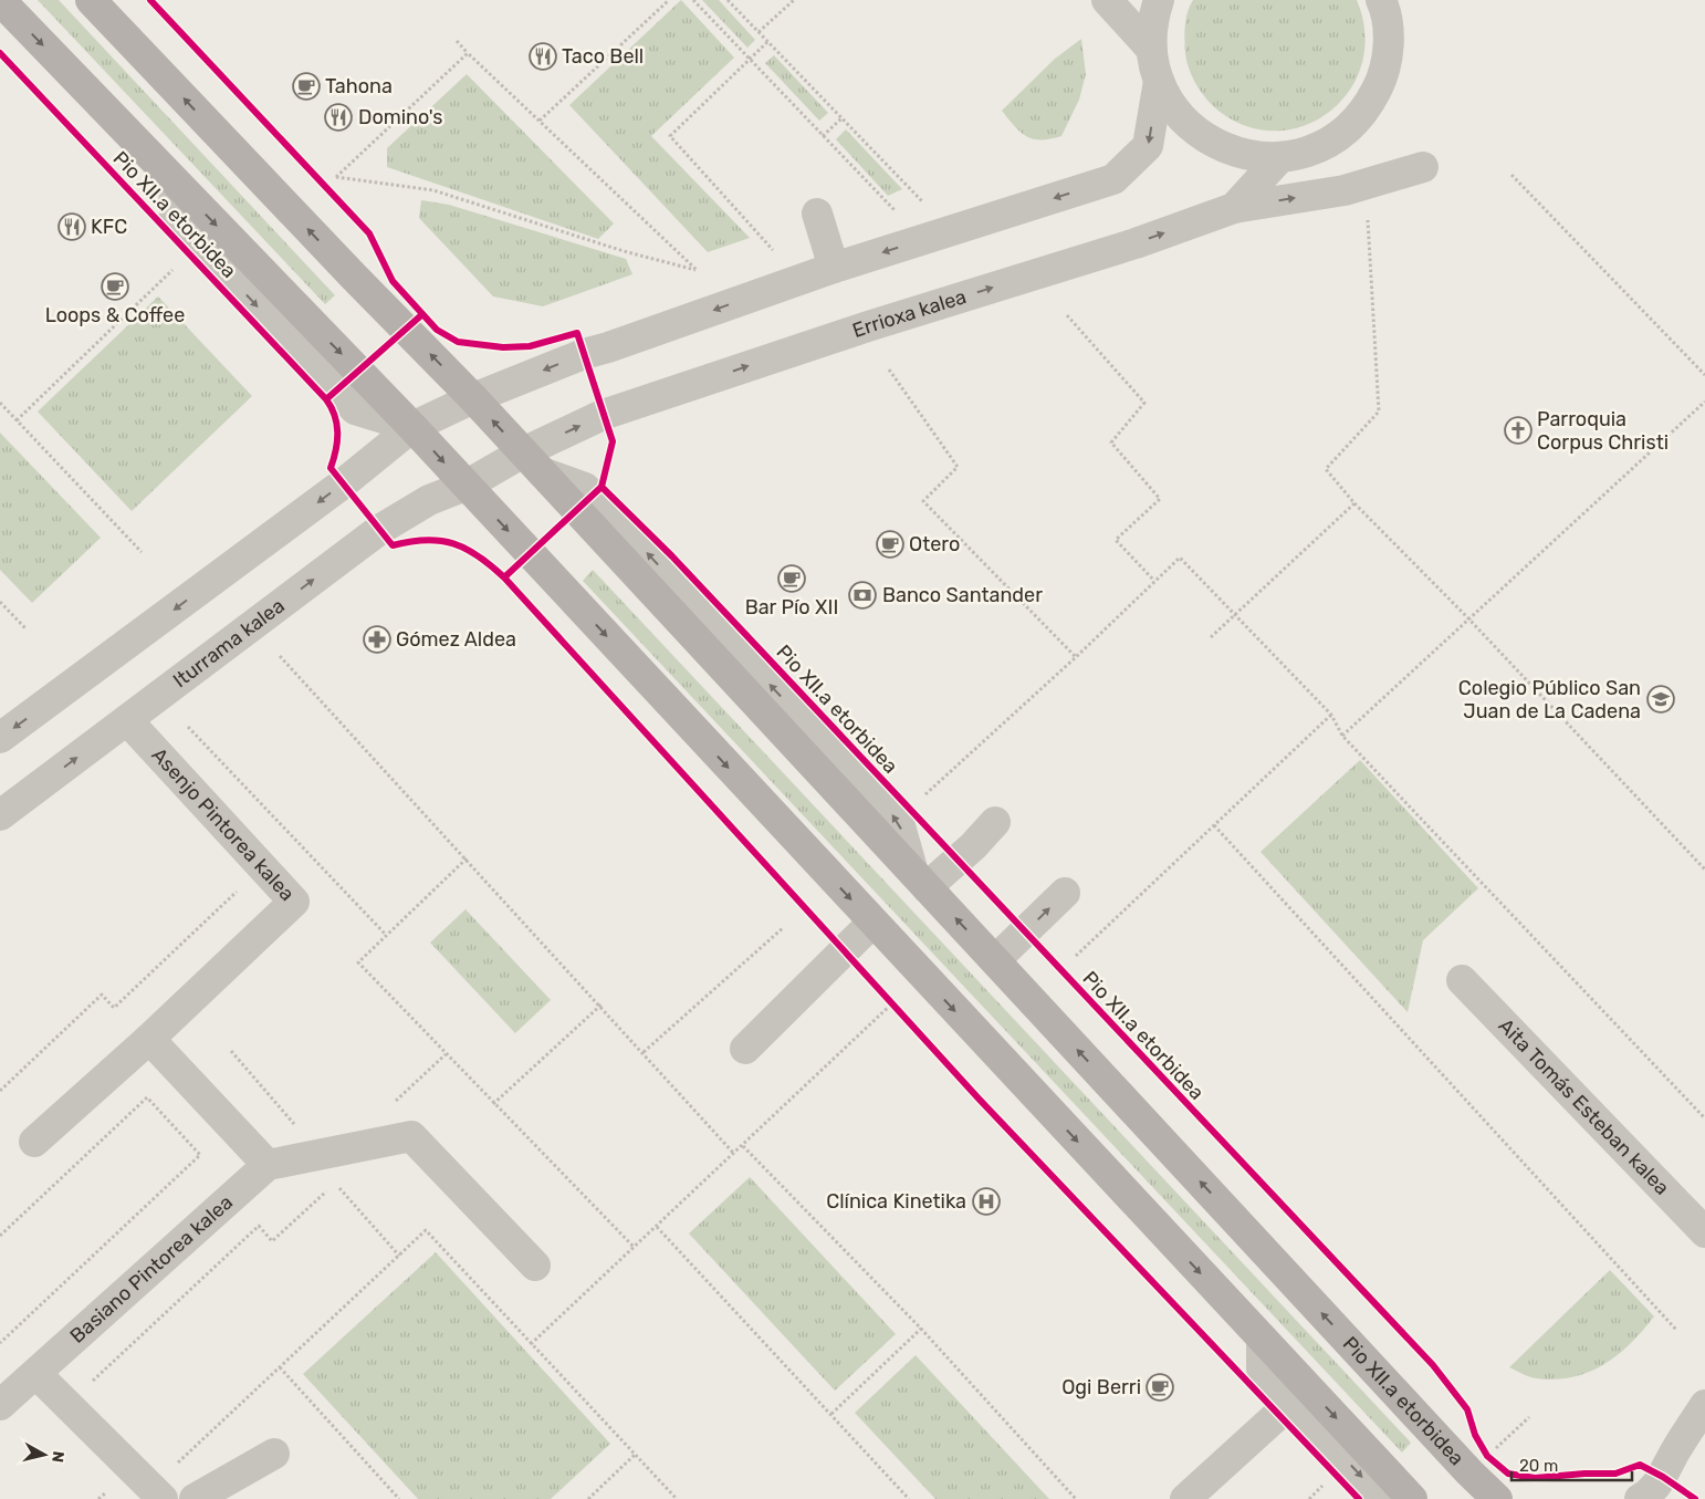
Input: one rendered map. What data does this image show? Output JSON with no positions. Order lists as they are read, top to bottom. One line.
{"streets":{"main road":["Pio XII.a etorbidea"],"street":["Errioxa kalea","Iturrama kalea","Asenjo Pintorea kalea","Aita Tomás Esteban kalea","Basiano Pintorea kalea"]},"crossings":[["Pio XII.a etorbidea","Errioxa kalea"],["Pio XII.a etorbidea","Iturrama kalea"],["Iturrama kalea","Asenjo Pintorea kalea"]],"places":{"restaurant":["Taco Bell","Domino's","KFC"],"cafe":["Tahona","Loops & Coffee","Otero","Bar Pío XII","Ogi Berri"],"church":["Parroquia Corpus Christi"],"bank":["Banco Santander"],"pharmacy":["Gómez Aldea"],"school or university":["Colegio Público San Juan de La Cadena"],"hospital":["Clínica Kinetika"]},"scale_bar":"20 m","north":"right"}
